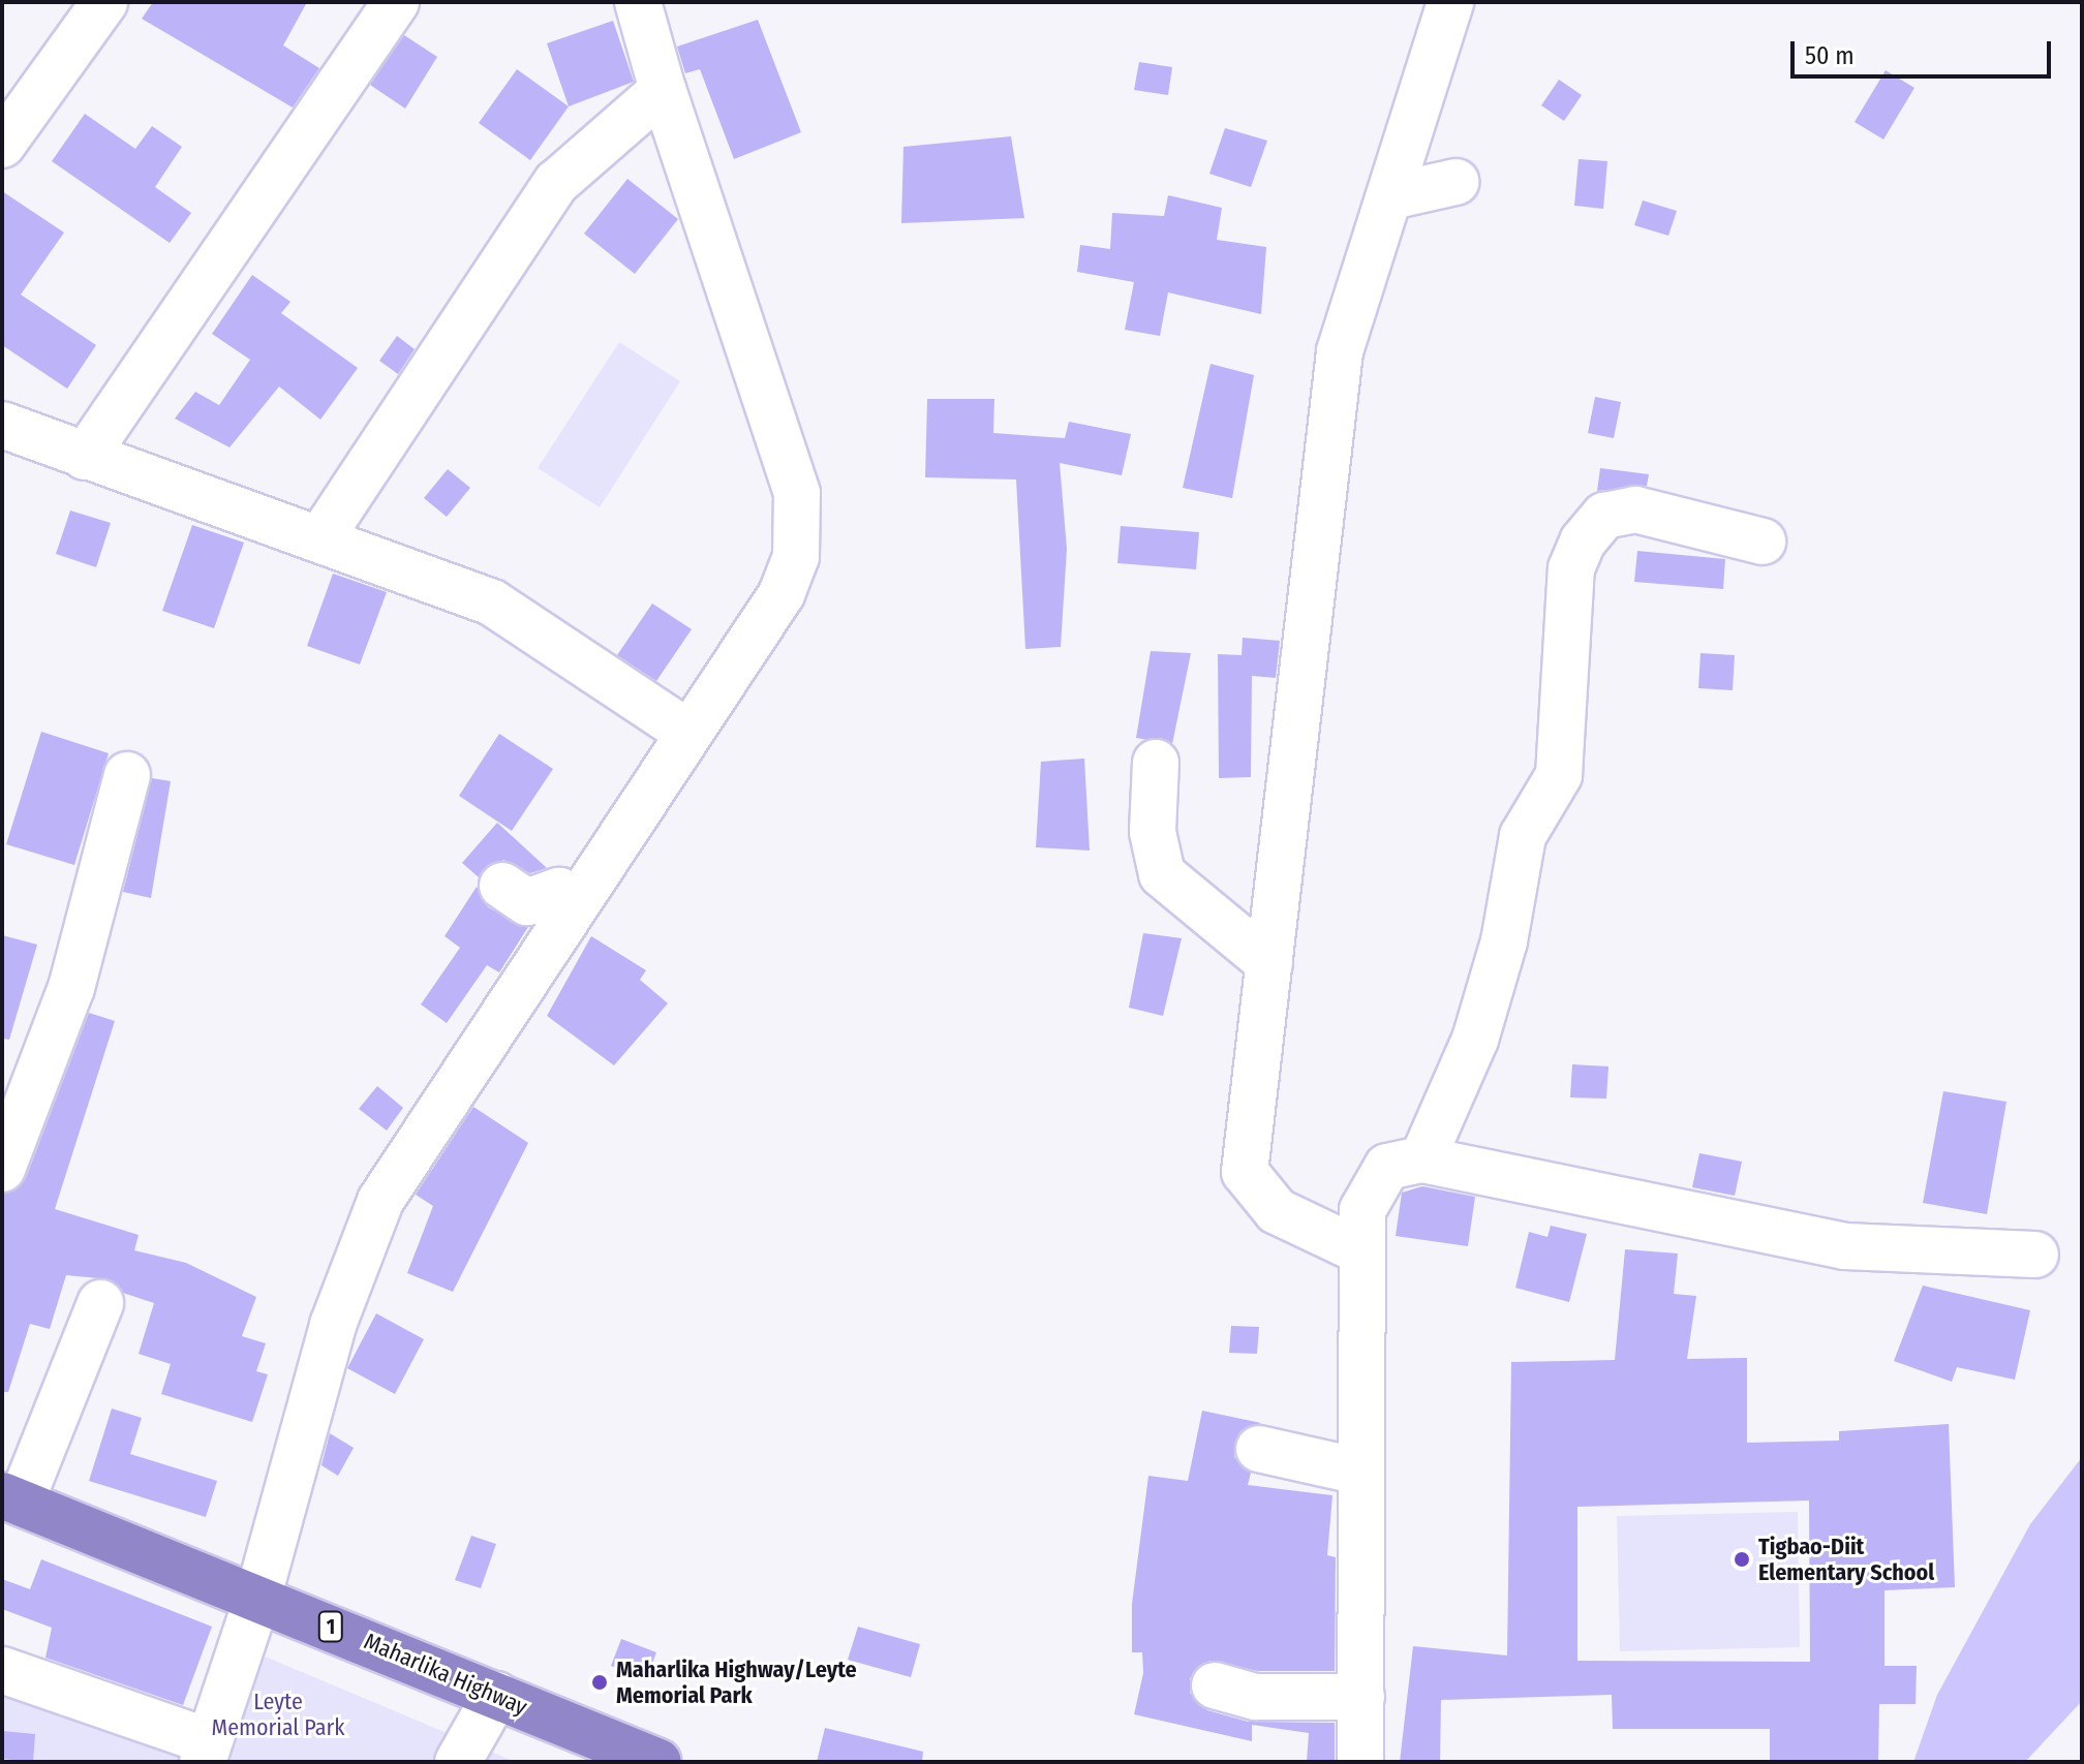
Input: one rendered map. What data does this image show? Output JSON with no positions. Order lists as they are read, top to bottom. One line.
{"streets":{"highway":["1","Maharlika Highway"]},"parks":["Leyte Memorial Park"],"places":["Tigbao-Diit Elementary School","Maharlika Highway/Leyte Memorial Park"],"scale_bar":"50 m"}
